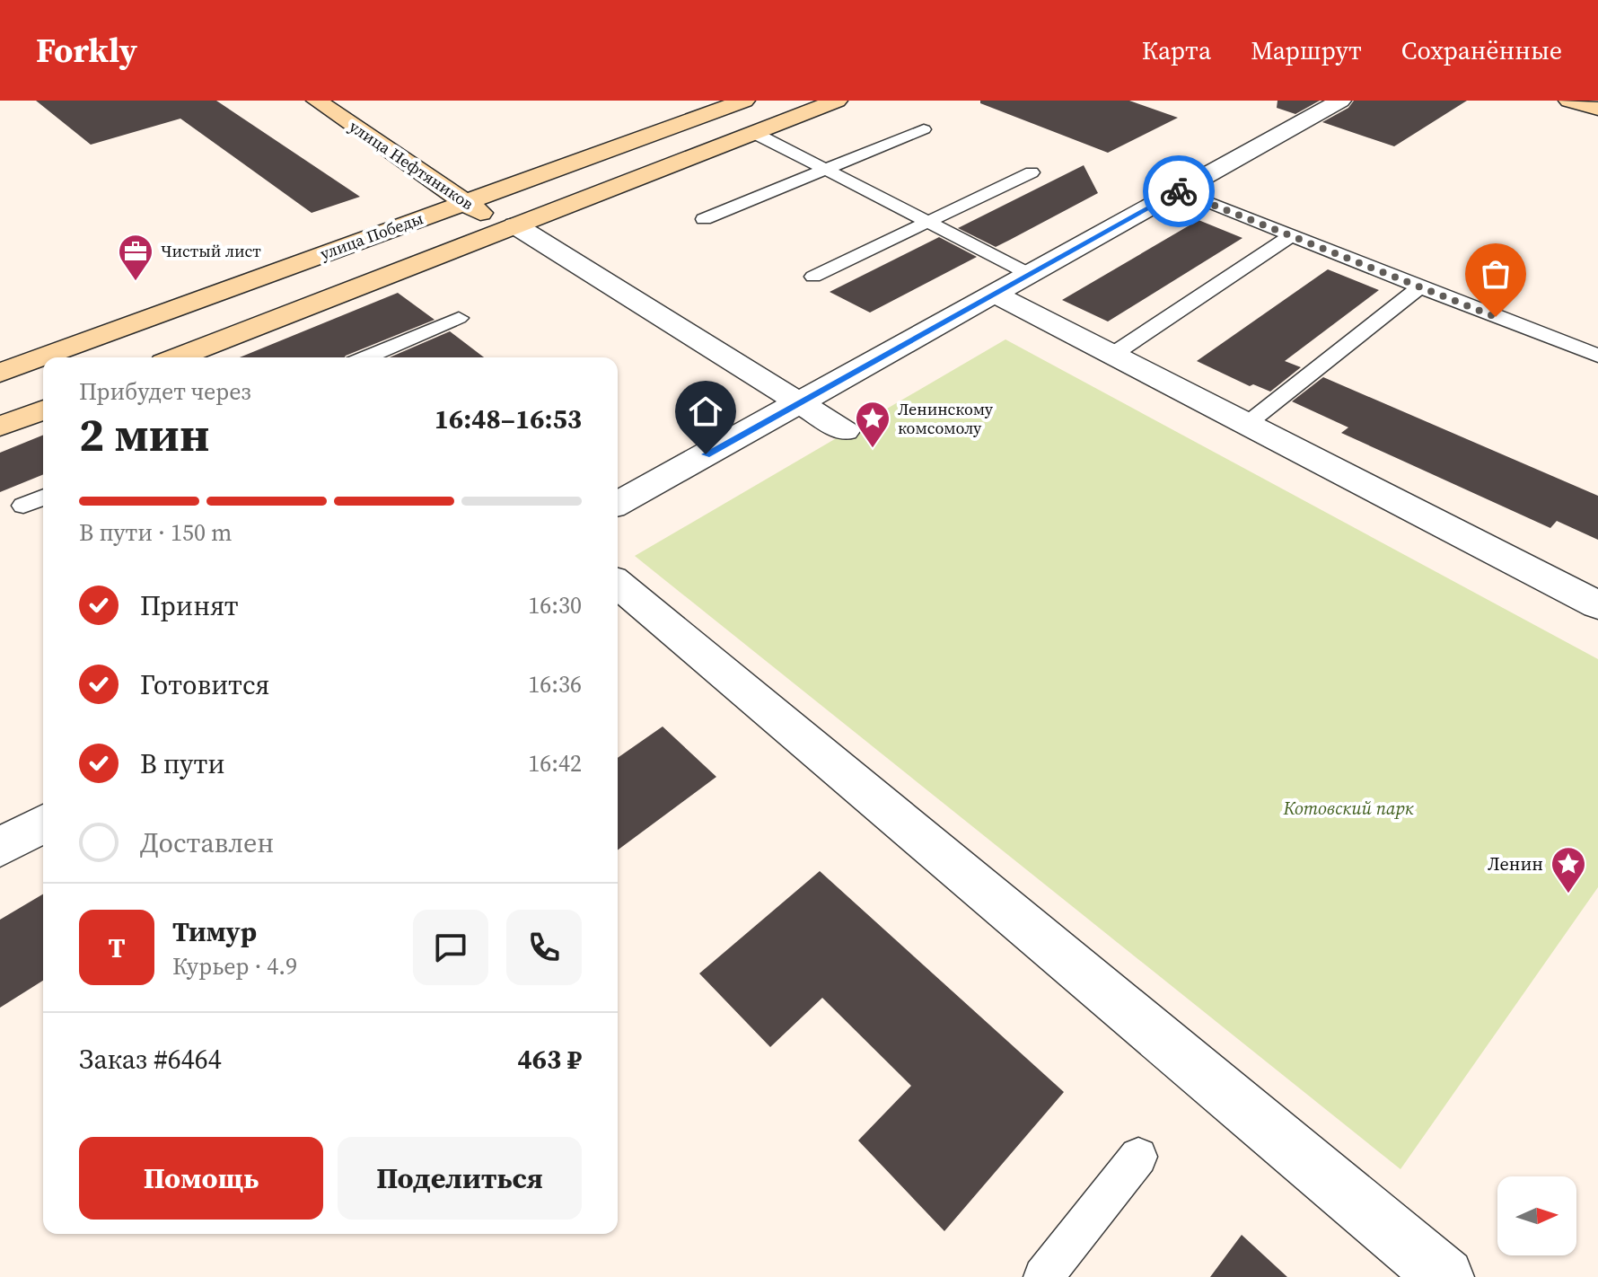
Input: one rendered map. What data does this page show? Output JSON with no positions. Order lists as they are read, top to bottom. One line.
{"streets":{"street":["улица Нефтяников","улица Победы"]},"crossings":[["улица Нефтяников","улица Победы"]],"parks":["Котовский парк"],"places":{"office":["Чистый лист"],"place":["Ленинскому комсомолу","Ленин"]},"north":"right","page":{"header":"Forkly","nav":["Карта","Маршрут","Сохранённые"],"heading":["2 мин","Прибудет через","16:48–16:53"],"panel":["Тимур","Курьер · 4.9","Заказ #6464","463 ₽"],"bar":"В пути · 150 m","list":[["Принят","16:30"],["Готовится","16:36"],["В пути","16:42"],"Доставлен"],"round":"Т","buttons":["Помощь","Поделиться"]}}
